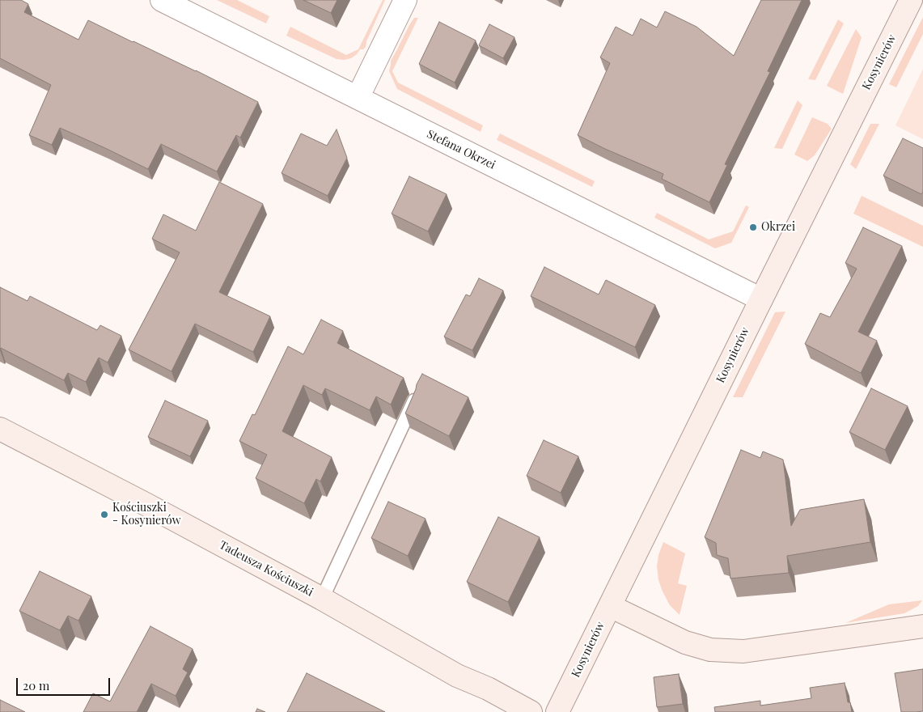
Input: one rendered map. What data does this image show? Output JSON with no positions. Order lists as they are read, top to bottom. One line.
{"streets":{"street":["Kosynierów","Stefana Okrzei","Tadeusza Kościuszki"]},"crossings":[["Kosynierów","Stefana Okrzei"]],"places":["Okrzei","Kościuszki - Kosynierów"],"scale_bar":"20 m"}
